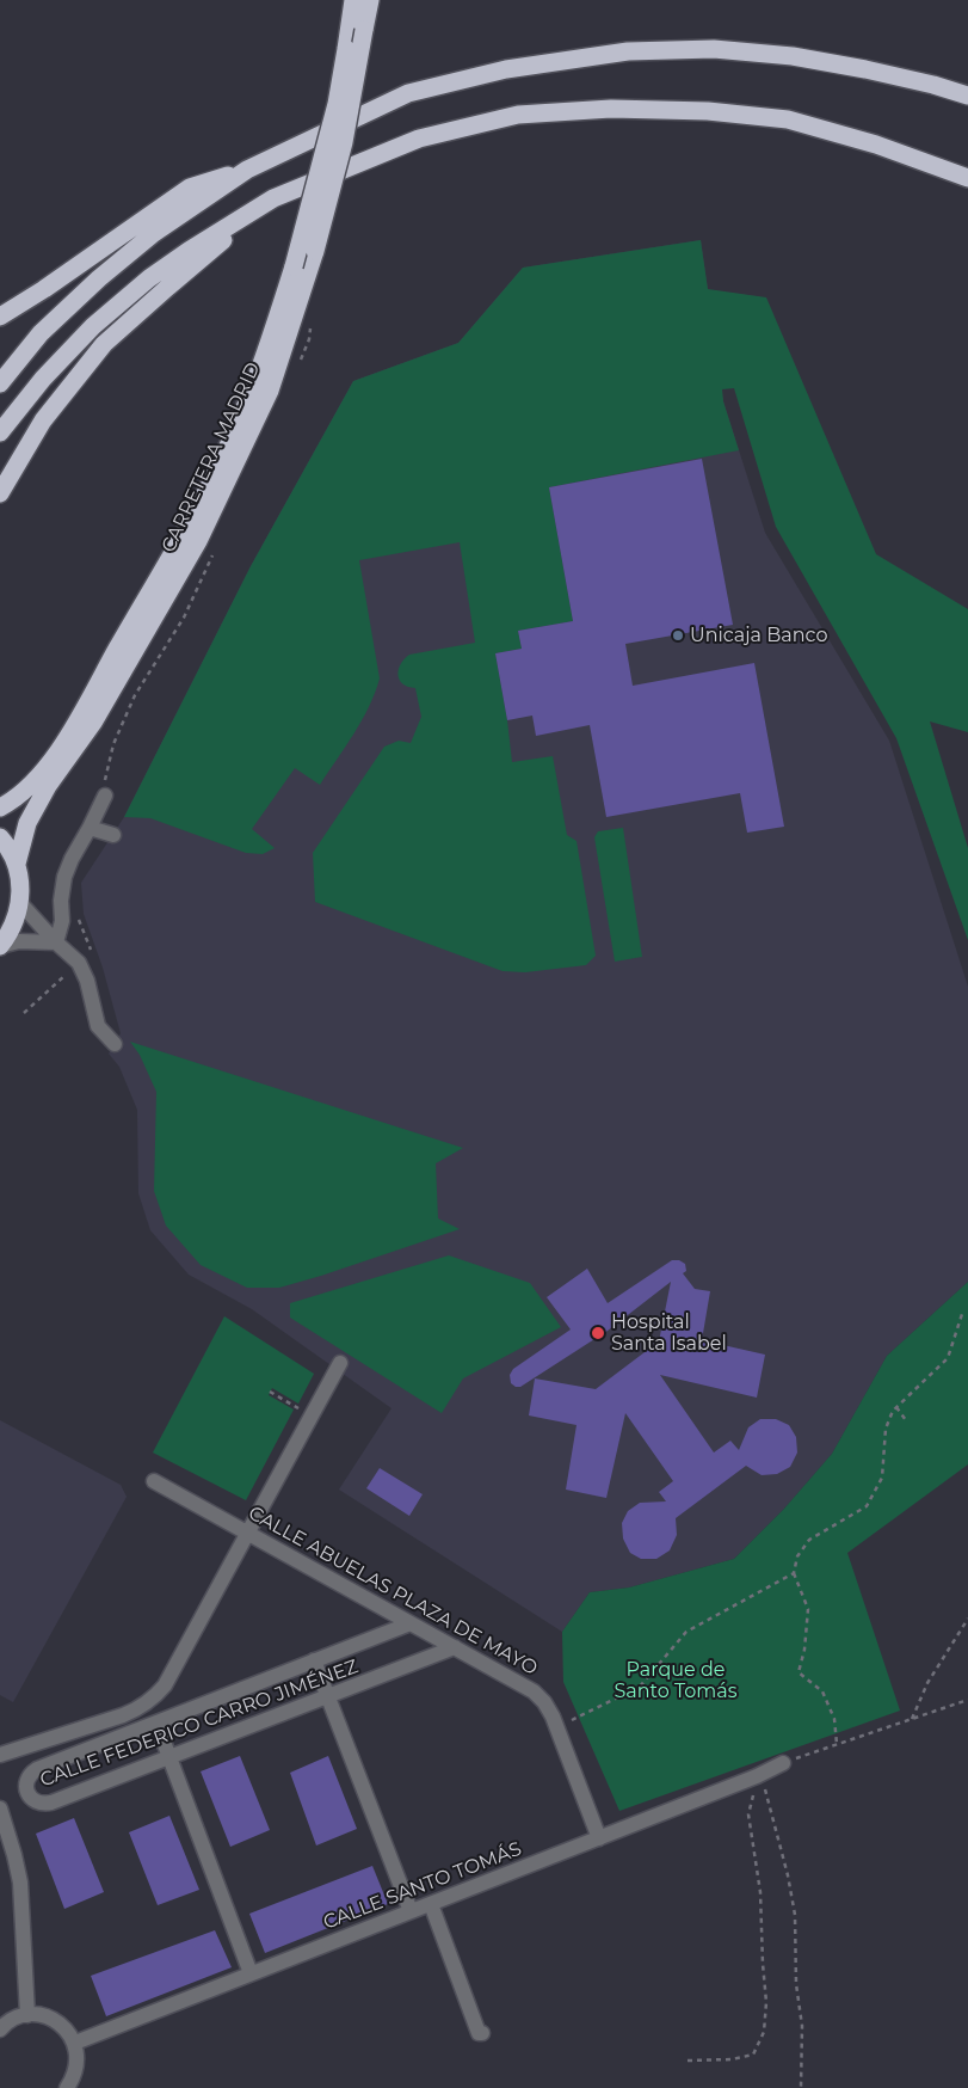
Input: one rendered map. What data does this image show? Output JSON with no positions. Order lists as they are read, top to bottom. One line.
{"streets":{"highway":["CARRETERA MADRID"],"street":["CALLE ABUELAS PLAZA DE MAYO","CALLE FEDERICO CARRO JIMÉNEZ","CALLE SANTO TOMÁS"]},"crossings":[["CALLE ABUELAS PLAZA DE MAYO","CALLE FEDERICO CARRO JIMÉNEZ"],["CALLE ABUELAS PLAZA DE MAYO","CALLE SANTO TOMÁS"]],"parks":["Parque de Santo Tomás"],"places":["Unicaja Banco","Hospital Santa Isabel"]}
